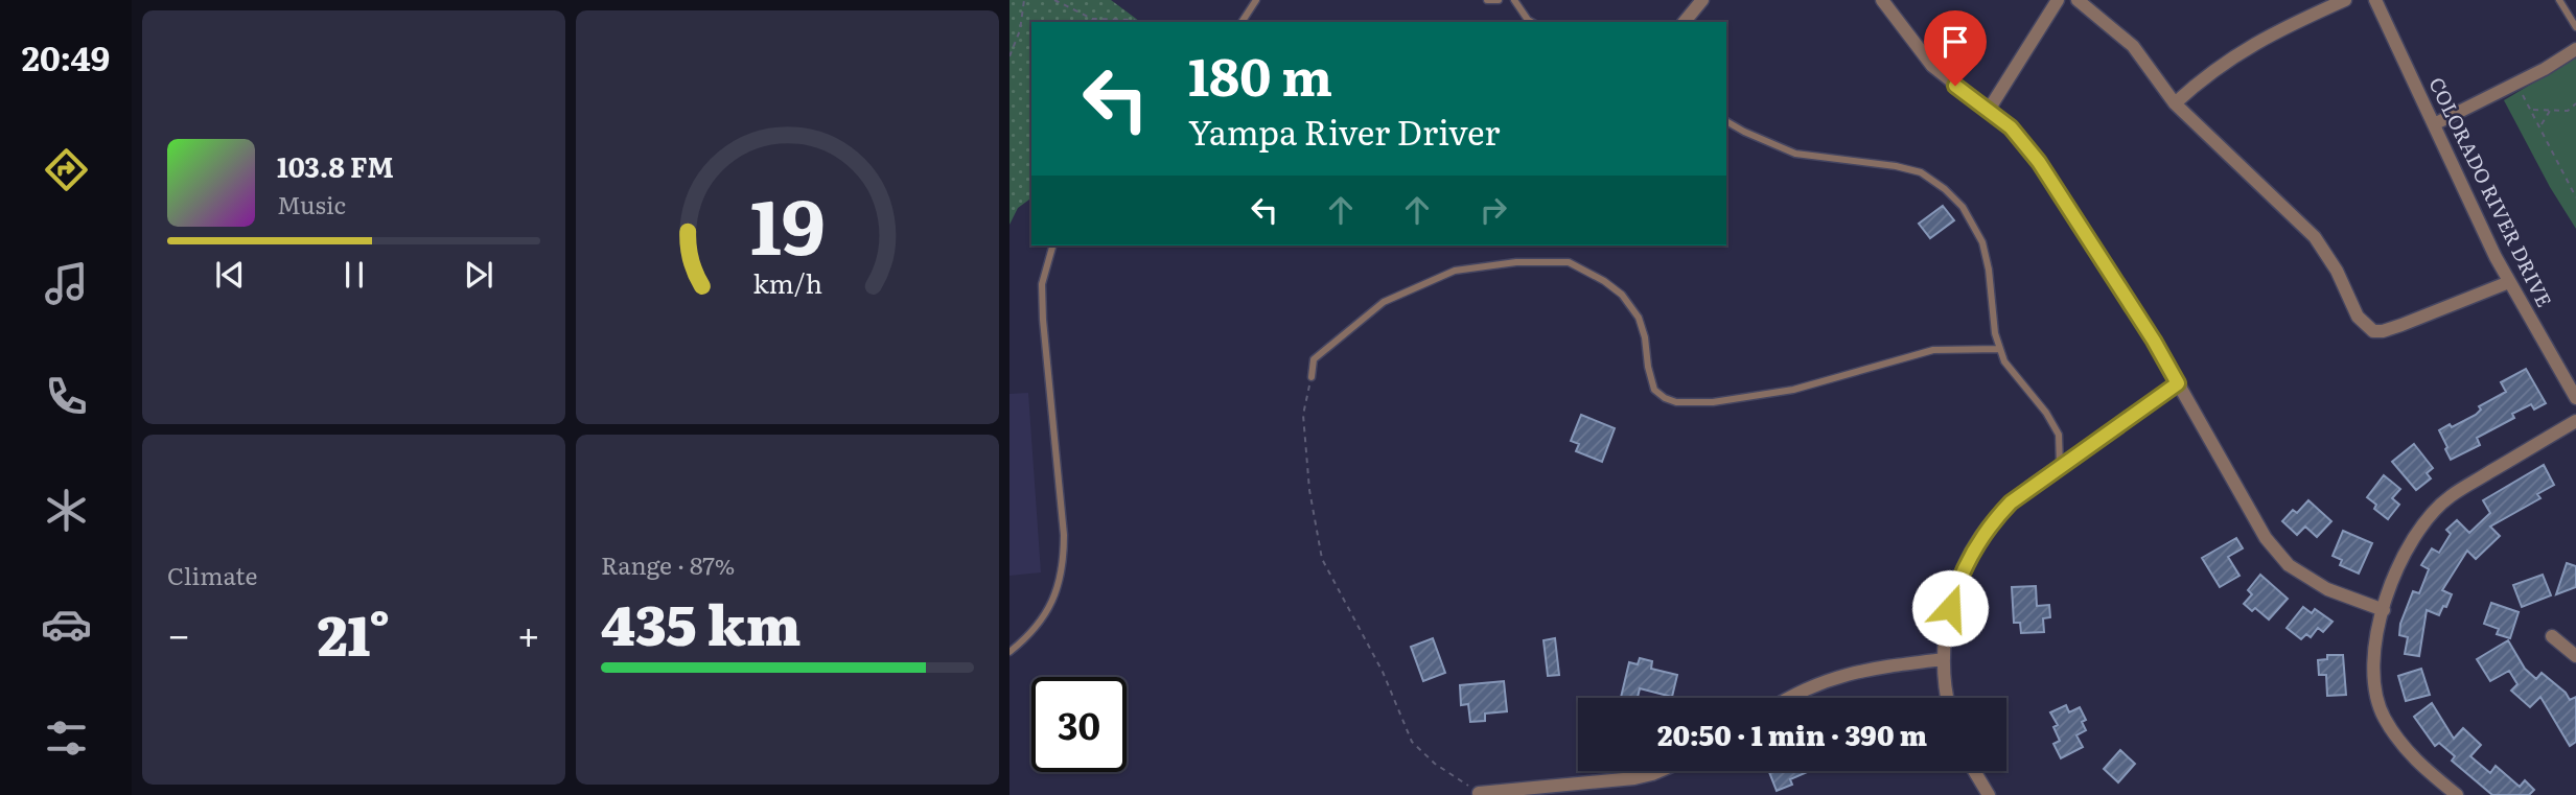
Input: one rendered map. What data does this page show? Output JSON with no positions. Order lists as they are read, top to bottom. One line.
{"streets":{"street":["COLORADO RIVER DRIVE"]},"page":{"tabs":"20:49","turn":["180 m","Yampa River Driver"],"song":["103.8 FM","Music"],"tile":["Climate",["Range · 87%","435 km"]],"heat":["−","21°","+"],"limit":"30","trip":"20:50 · 1 min · 390 m","gauge":["19","km/h"]}}
